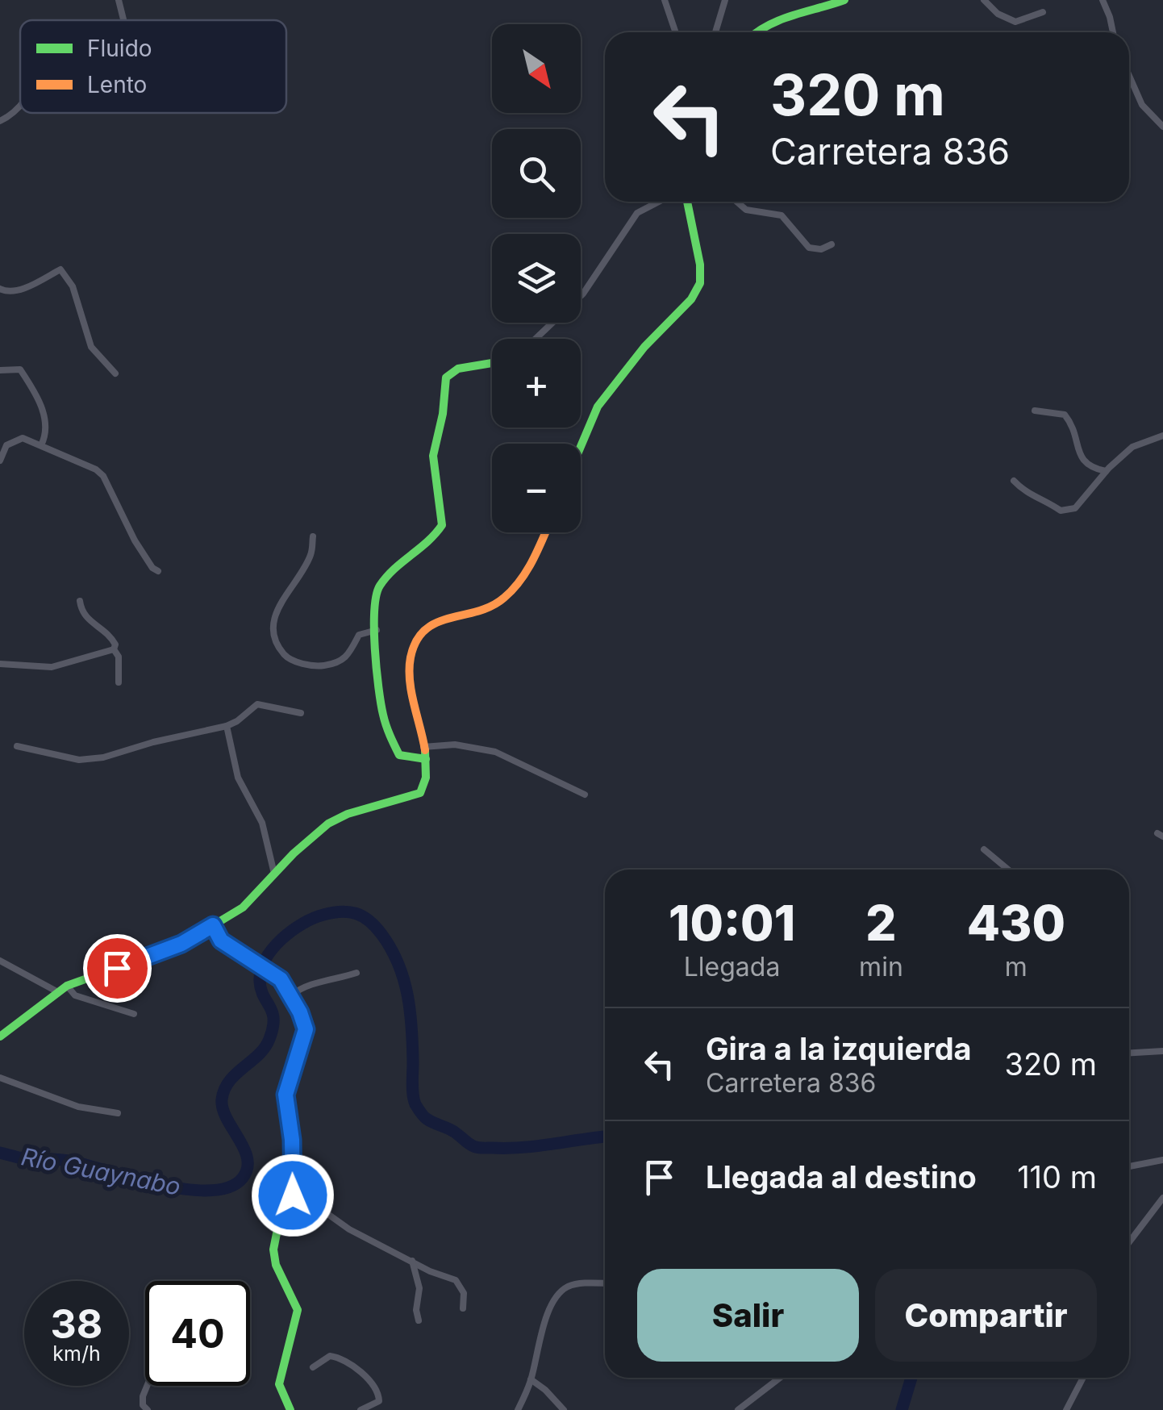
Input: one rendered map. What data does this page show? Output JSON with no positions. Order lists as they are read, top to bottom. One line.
{"water":["Río Guaynabo"],"legend":["Fluido","Lento"],"north":"bottom right","page":{"map_buttons":["+","−"],"turn":["320 m","Carretera 836"],"eta":["10:01","Llegada","2","min","430","m"],"list":[{"name":"Gira a la izquierda","note":"Carretera 836","value":"320 m"},{"name":"Llegada al destino","value":"110 m"}],"buttons":["Salir","Compartir"],"speed":"38 km/h","limit":"40"}}
